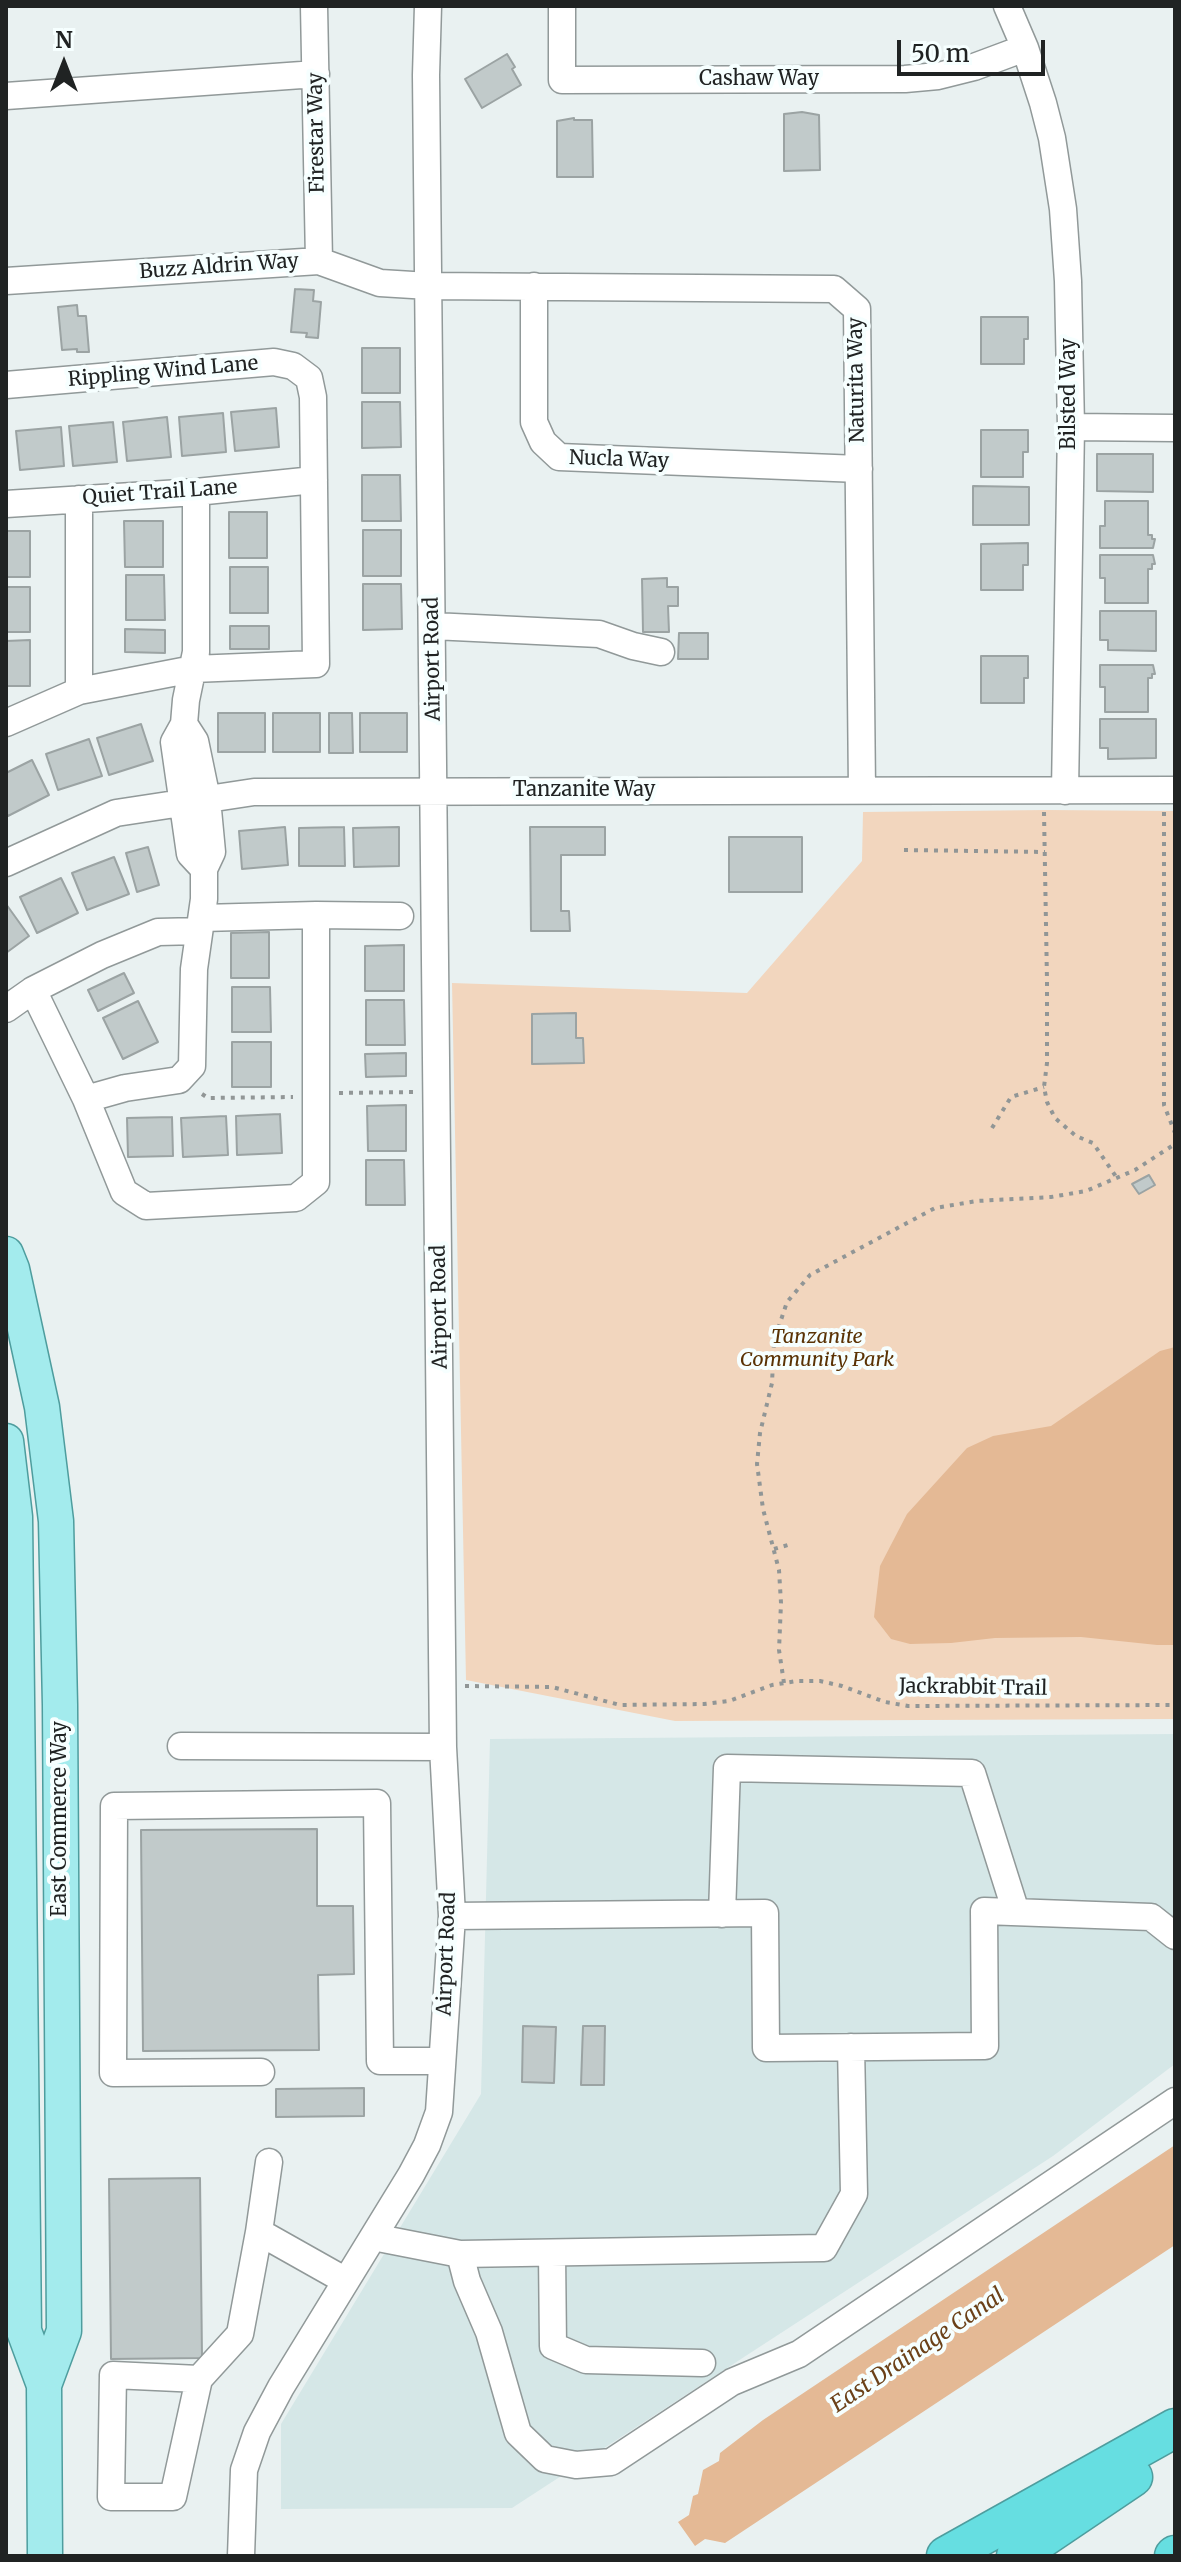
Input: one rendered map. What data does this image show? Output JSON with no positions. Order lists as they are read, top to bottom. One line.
{"streets":{"main road":["East Commerce Way"],"street":["Cashaw Way","Firestar Way","Buzz Aldrin Way","Rippling Wind Lane","Naturita Way","Bilsted Way","Nucla Way","Quiet Trail Lane","Airport Road","Tanzanite Way"],"path":["Jackrabbit Trail"]},"crossings":[["Cashaw Way","Bilsted Way"],["Firestar Way","Buzz Aldrin Way"],["Buzz Aldrin Way","Naturita Way"],["Buzz Aldrin Way","Airport Road"],["Rippling Wind Lane","Quiet Trail Lane"],["Naturita Way","Nucla Way"],["Naturita Way","Airport Road"],["Naturita Way","Tanzanite Way"],["Bilsted Way","Tanzanite Way"],["Airport Road","Tanzanite Way"],["Airport Road","Jackrabbit Trail"]],"water":["East Drainage Canal"],"parks":["Tanzanite Community Park"],"scale_bar":"50 m","north":"top"}
